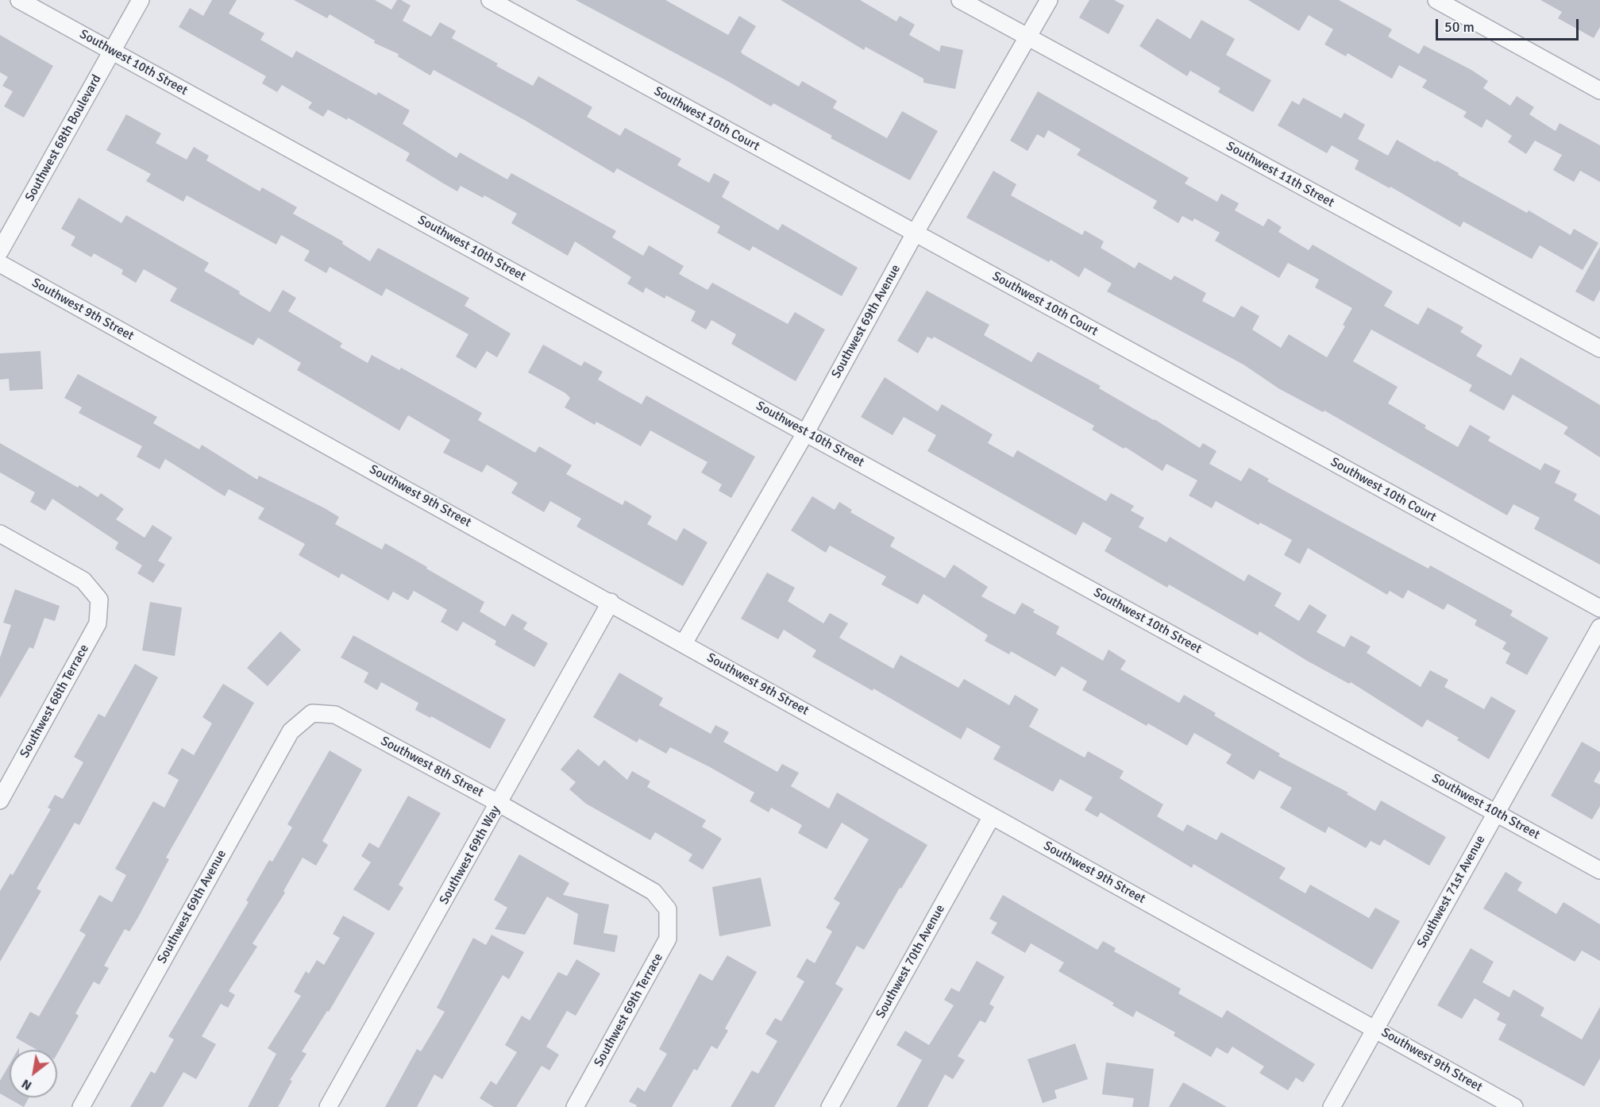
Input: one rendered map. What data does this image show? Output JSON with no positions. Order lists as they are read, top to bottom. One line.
{"streets":{"street":["Southwest 10th Street","Southwest 10th Court","Southwest 68th Boulevard","Southwest 11th Street","Southwest 9th Street","Southwest 69th Avenue","Southwest 68th Terrace","Southwest 8th Street","Southwest 69th Way","Southwest 71st Avenue","Southwest 70th Avenue","Southwest 69th Terrace"]},"crossings":[["Southwest 10th Street","Southwest 68th Boulevard"],["Southwest 10th Street","Southwest 69th Avenue"],["Southwest 10th Street","Southwest 71st Avenue"],["Southwest 10th Court","Southwest 69th Avenue"],["Southwest 11th Street","Southwest 69th Avenue"],["Southwest 9th Street","Southwest 69th Avenue"],["Southwest 9th Street","Southwest 69th Way"],["Southwest 9th Street","Southwest 71st Avenue"],["Southwest 9th Street","Southwest 70th Avenue"],["Southwest 69th Avenue","Southwest 8th Street"],["Southwest 8th Street","Southwest 69th Way"],["Southwest 8th Street","Southwest 69th Terrace"]],"scale_bar":"50 m","north":"bottom left"}
